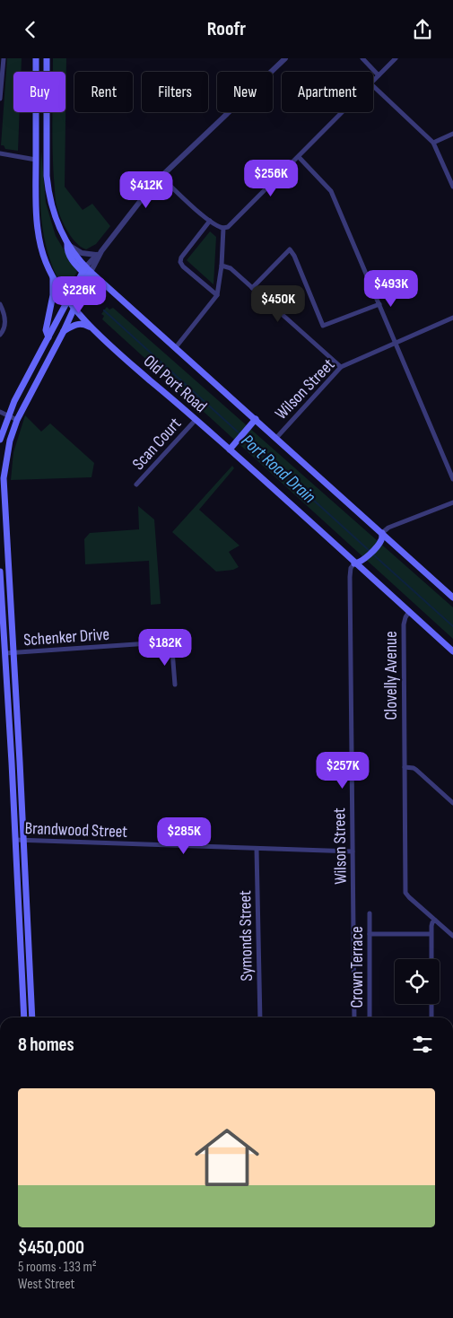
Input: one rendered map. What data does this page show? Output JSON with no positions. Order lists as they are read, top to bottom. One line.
{"streets":{"main road":["Old Port Road"],"street":["Wilson Street","Scan Court","Schenker Drive","Clovelly Avenue","Brandwood Street","Symonds Street","Crown Terrace"]},"crossings":[["Old Port Road","Wilson Street"],["Old Port Road","Scan Court"],["Old Port Road","Clovelly Avenue"],["Wilson Street","Brandwood Street"],["Brandwood Street","Symonds Street"]],"water":["Port Road Drain"],"page":{"header":"Roofr","chip":["Buy","Rent","Filters","New","Apartment"],"price":["$256K","$412K","$493K","$226K","$450K","$182K","$257K","$285K"],"heading":"8 homes","list":[{"name":"$450,000","note":"5 rooms · 133 m² · West Street"}]}}
